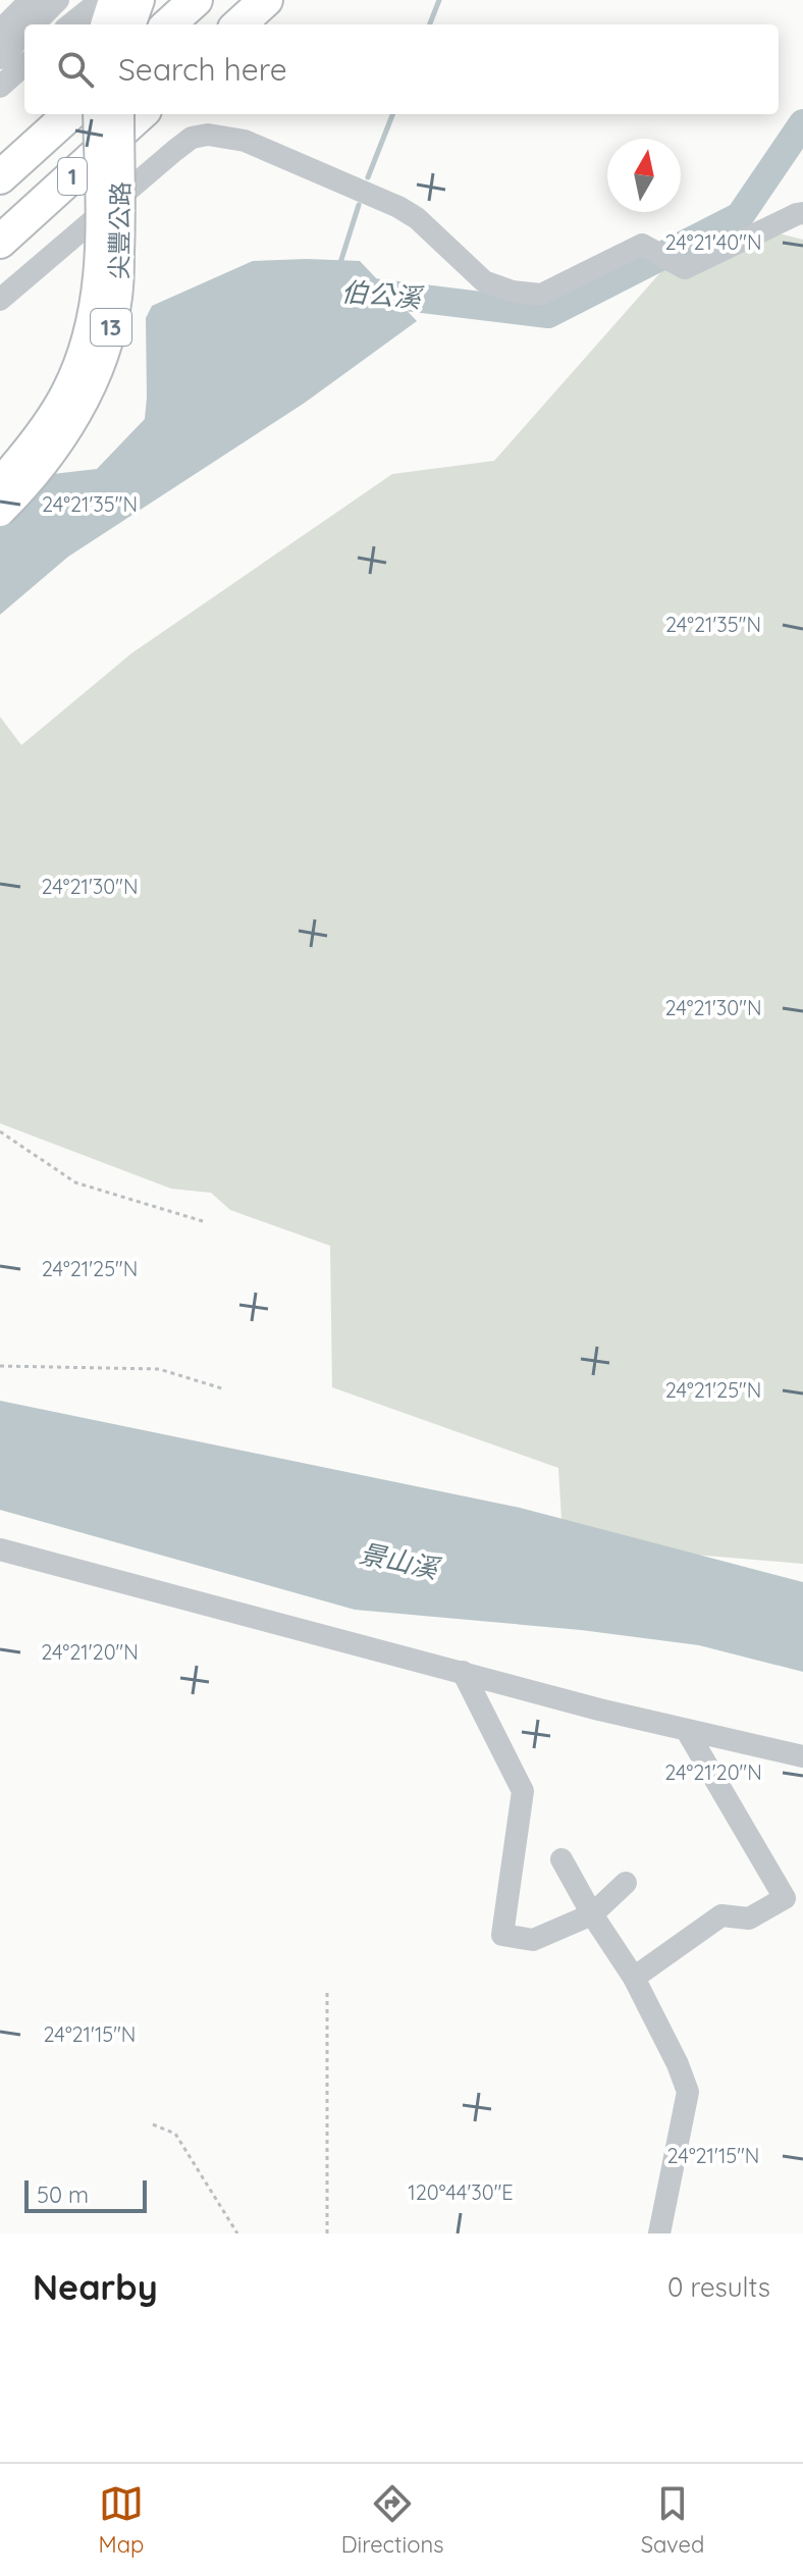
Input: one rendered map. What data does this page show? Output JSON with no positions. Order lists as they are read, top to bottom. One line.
{"streets":{"highway":["1"],"main road":["尖豐公路","13"]},"water":["伯公溪","景山溪"],"scale_bar":"50 m","north":"top","page":{"search":"Search here","scale":"50 m","heading":["Nearby","0 results"],"nav":["Map","Directions","Saved"]},"coordinates":["24°21'40\"N","24°21'35\"N","24°21'30\"N","24°21'25\"N","24°21'20\"N","24°21'15\"N","120°44'30\"E"]}
